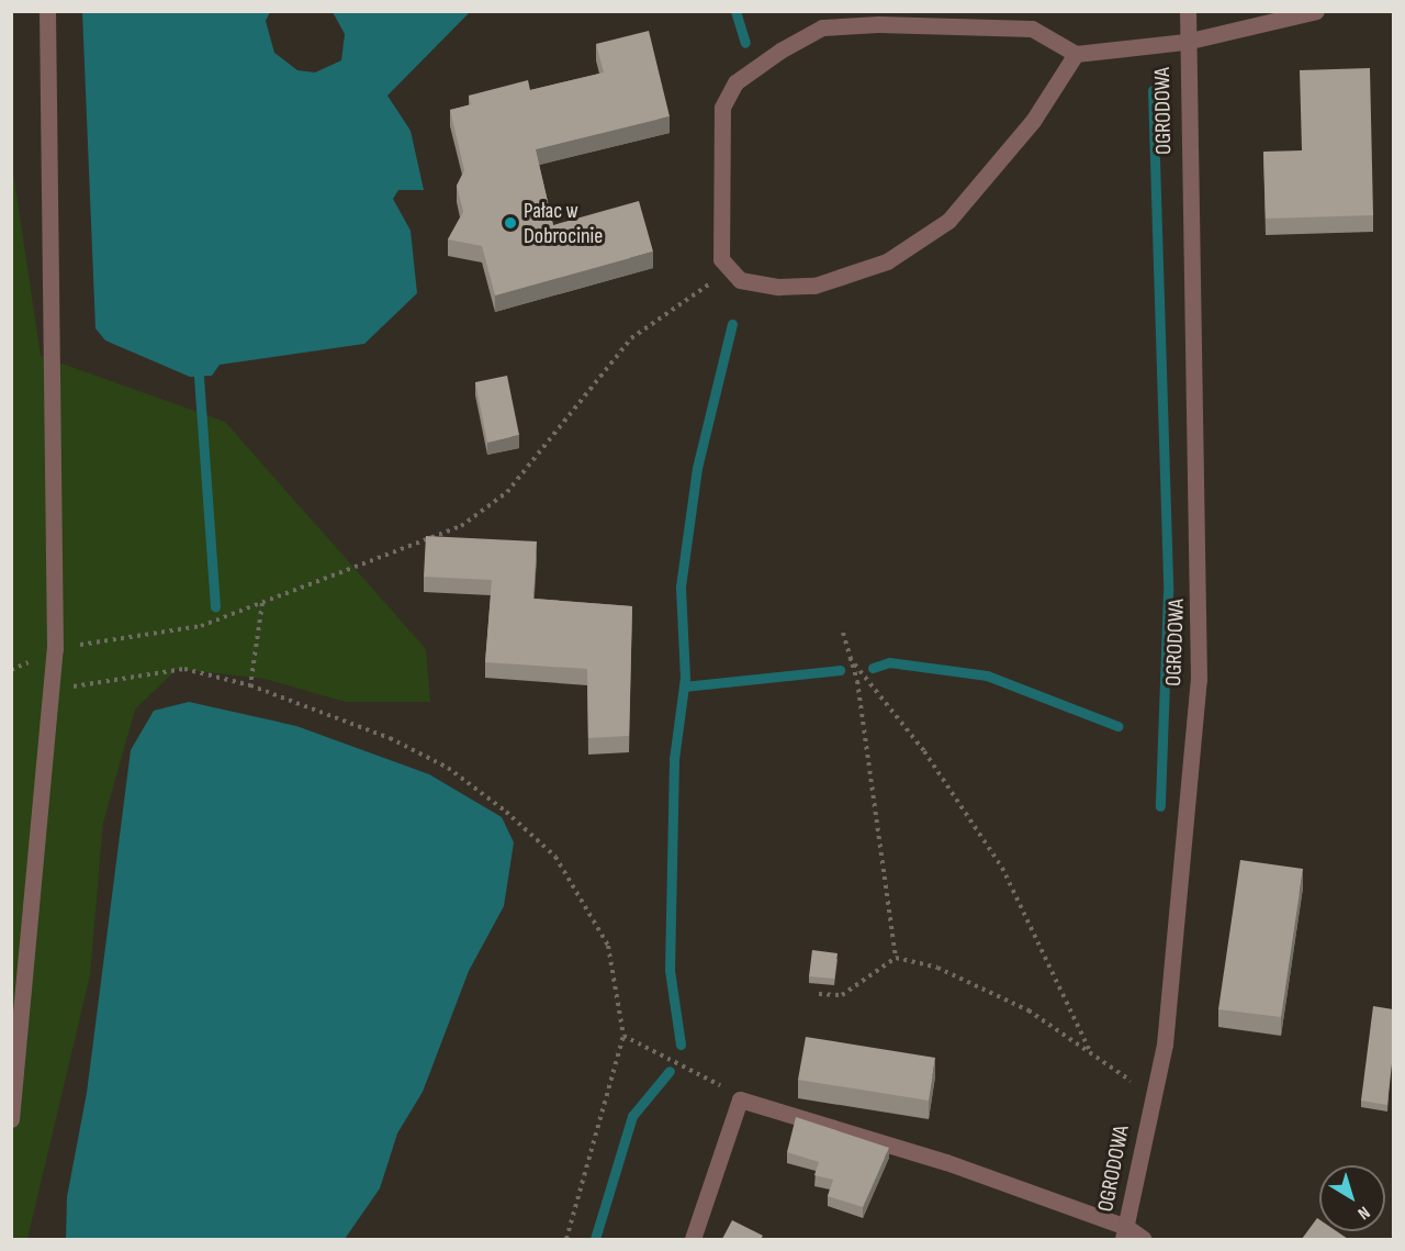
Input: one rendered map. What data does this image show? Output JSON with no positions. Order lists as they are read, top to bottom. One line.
{"streets":{"street":["OGRODOWA"]},"places":["Pałac w Dobrocinie"],"north":"bottom right"}
